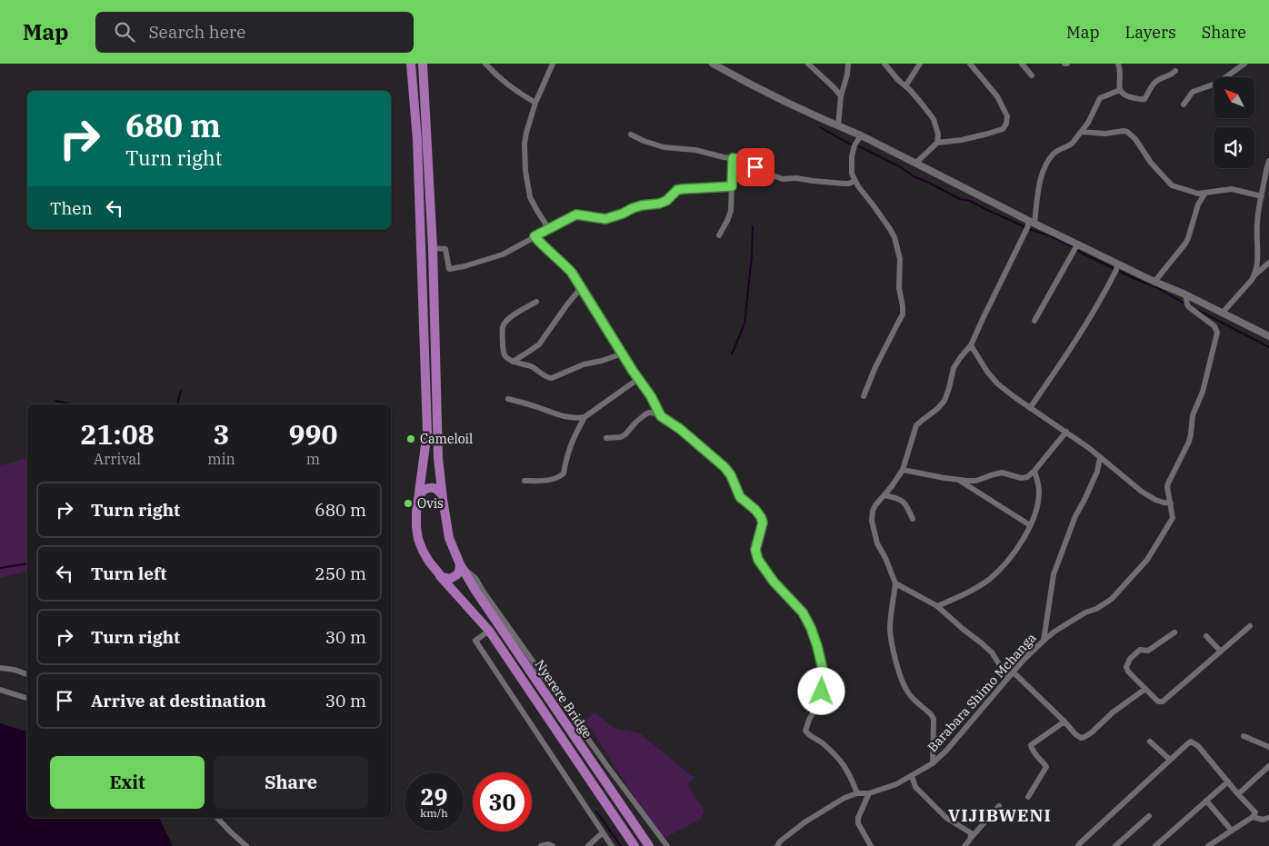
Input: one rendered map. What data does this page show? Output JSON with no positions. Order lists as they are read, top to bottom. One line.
{"streets":{"main road":["Nyerere Bridge"],"street":["Barabara Shimo Mchanga"]},"districts":["VIJIBWENI"],"places":["Cameloil","Ovis"],"north":"top left","page":{"header":"Map","search":"Search here","nav":["Map","Layers","Share"],"turn":["680 m","Turn right"],"then":"Then","eta":["21:08","Arrival","3","min","990","m"],"list":[{"name":"Turn right","value":"680 m"},{"name":"Turn left","value":"250 m"},{"name":"Turn right","value":"30 m"},{"name":"Arrive at destination","value":"30 m"}],"buttons":["Exit","Share"],"speed":"29 km/h","limit":"30"}}
